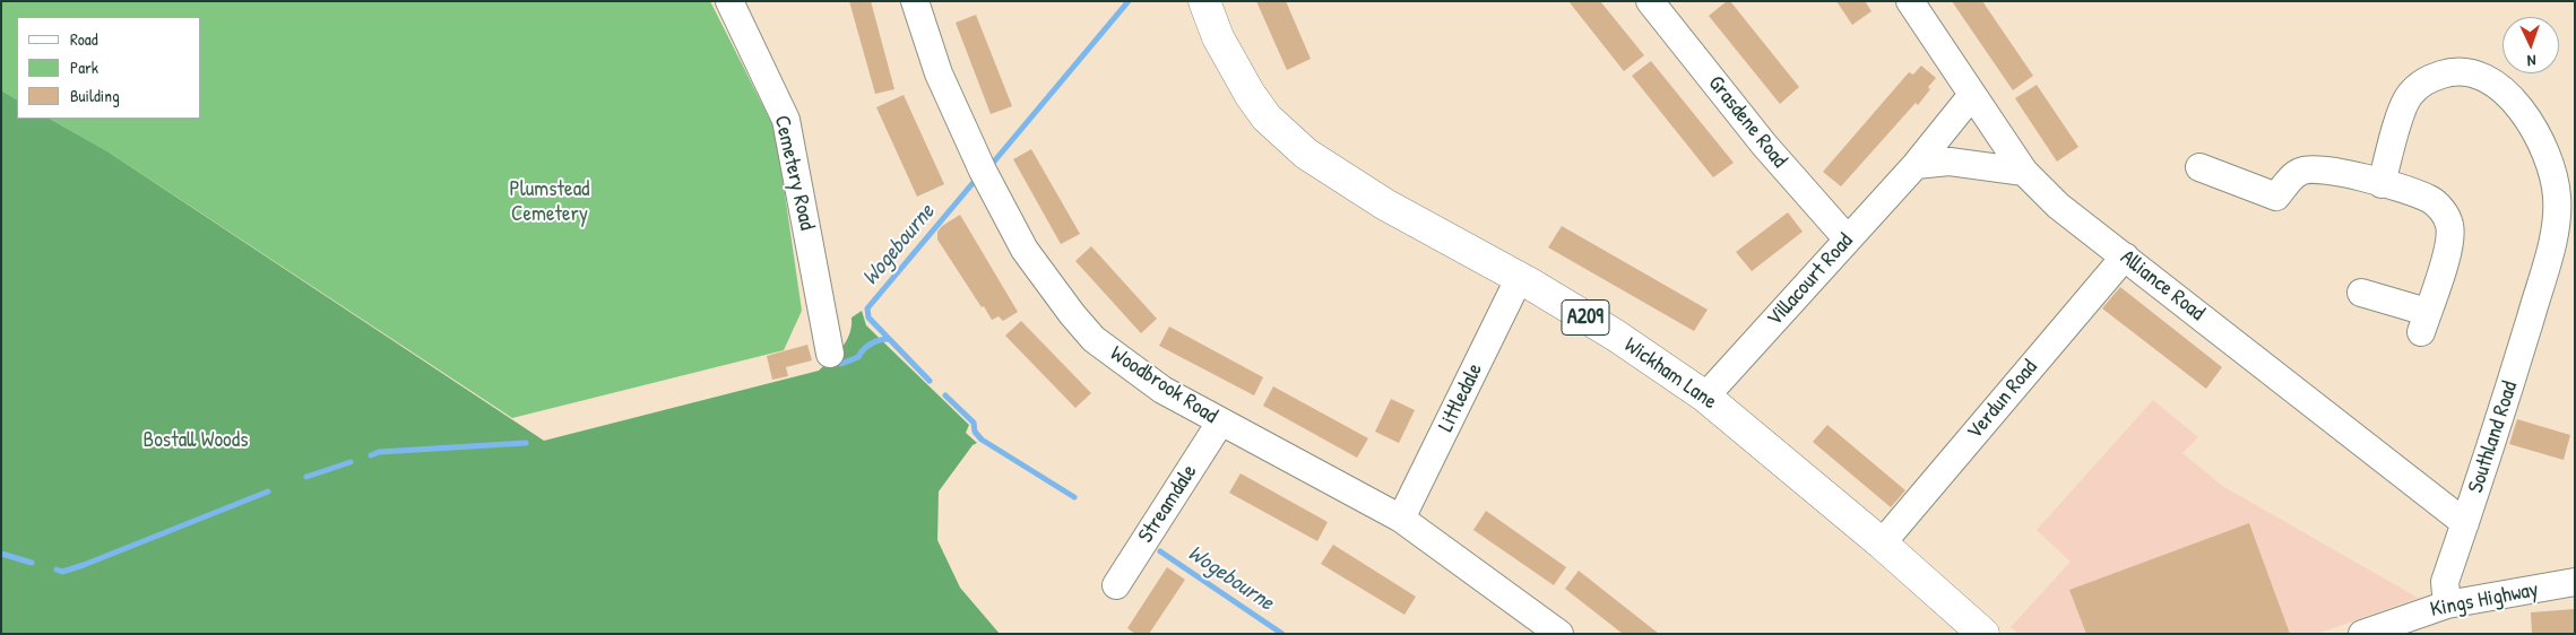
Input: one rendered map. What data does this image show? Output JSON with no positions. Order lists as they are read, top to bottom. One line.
{"streets":{"main road":["A209","Wickham Lane"],"street":["Grasdene Road","Cemetery Road","Villacourt Road","Alliance Road","Woodbrook Road","Littledale","Verdun Road","Southland Road","Streamdale","Kings Highway"]},"crossings":[["Grasdene Road","Villacourt Road"],["Villacourt Road","Alliance Road"],["Villacourt Road","Wickham Lane"],["Alliance Road","Verdun Road"],["Alliance Road","Southland Road"],["Wickham Lane","Littledale"],["Wickham Lane","Verdun Road"],["Woodbrook Road","Littledale"],["Woodbrook Road","Streamdale"],["Southland Road","Kings Highway"]],"water":["Wogebourne"],"parks":["Plumstead Cemetery","Bostall Woods"],"legend":["Road","Park","Building"],"north":"bottom"}
